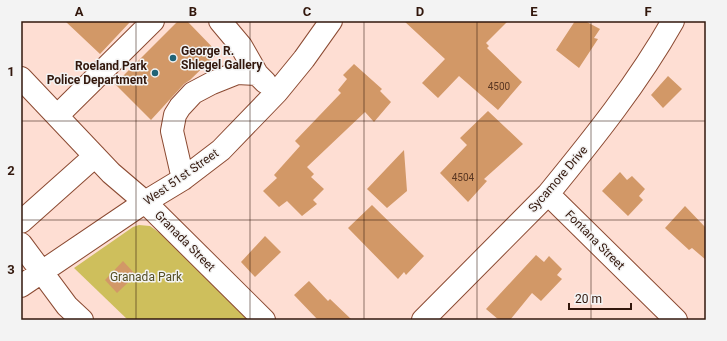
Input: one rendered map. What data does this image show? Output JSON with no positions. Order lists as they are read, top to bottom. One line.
{"streets":{"street":["West 51st Street","Sycamore Drive","Fontana Street","Granada Street"]},"crossings":[["West 51st Street","Granada Street"],["Sycamore Drive","Fontana Street"]],"parks":["Granada Park"],"places":["George R. Shlegel Gallery","Roeland Park Police Department"],"house_numbers":["4500","4504"],"scale_bar":"20 m","grid":{"columns":["A","B","C","D","E","F"],"rows":["1","2","3"]}}
